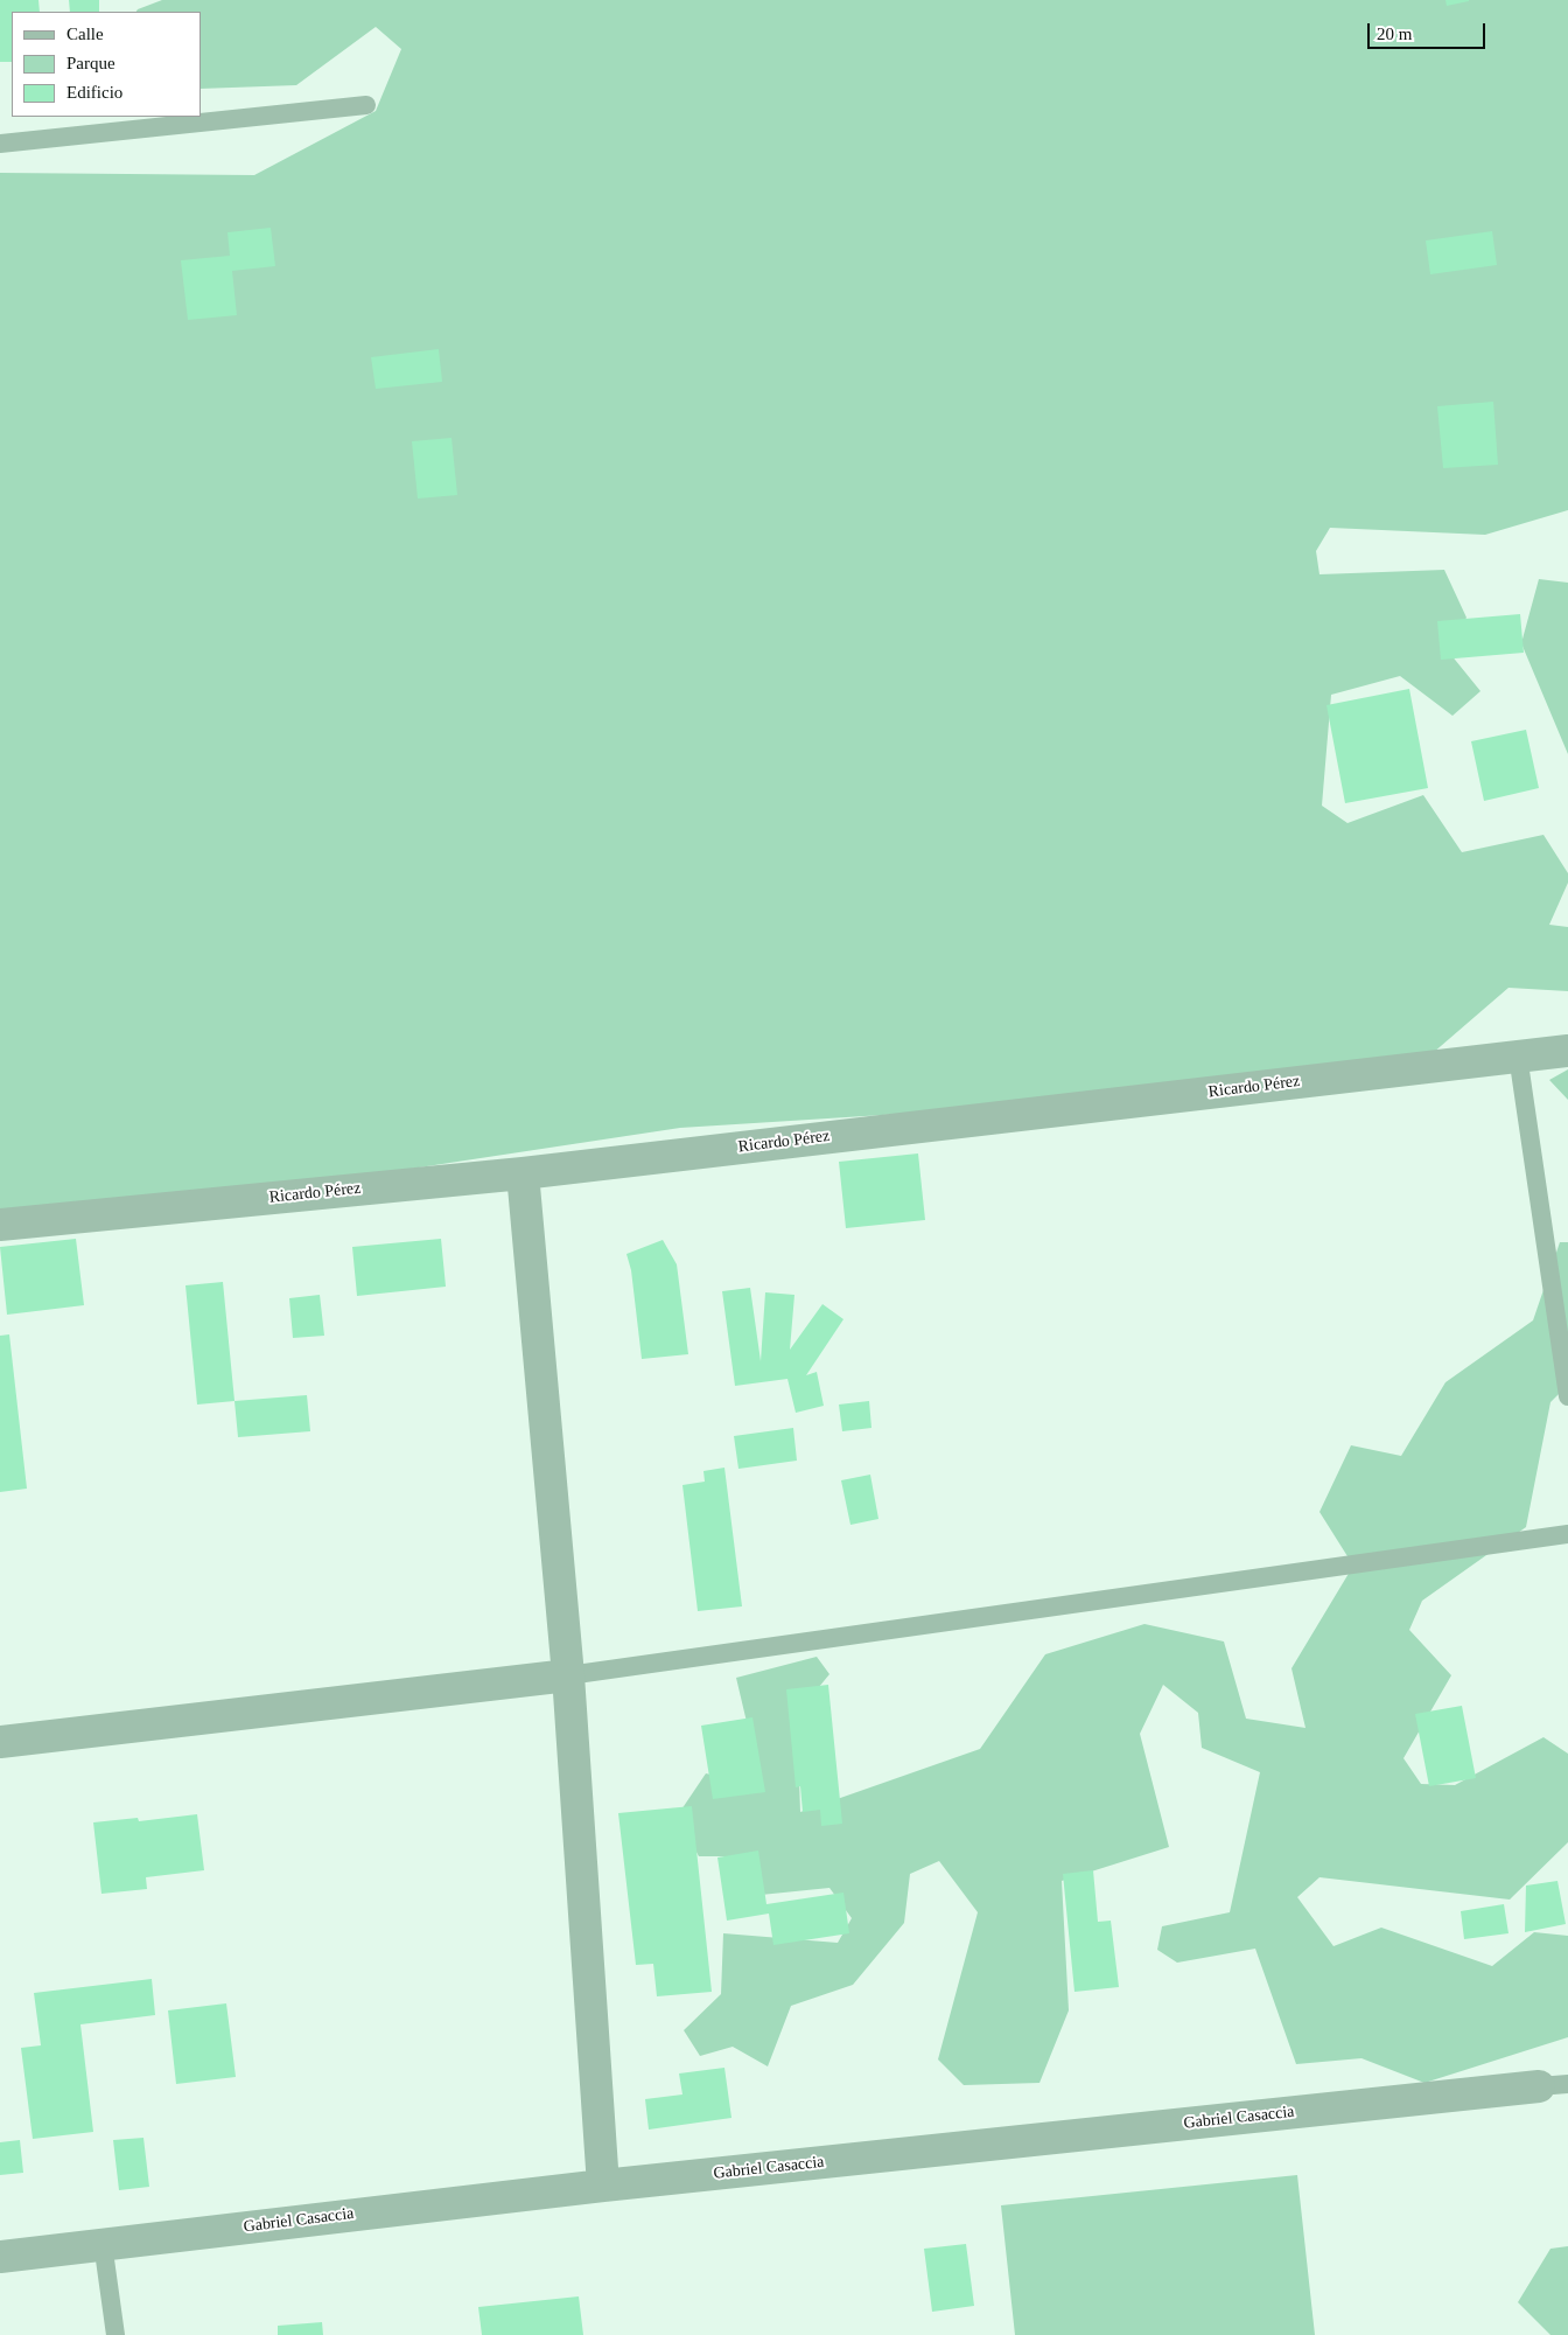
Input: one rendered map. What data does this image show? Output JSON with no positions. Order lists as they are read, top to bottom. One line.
{"streets":{"street":["Ricardo Pérez","Gabriel Casaccia"]},"legend":["Calle","Parque","Edificio"],"scale_bar":"20 m"}
